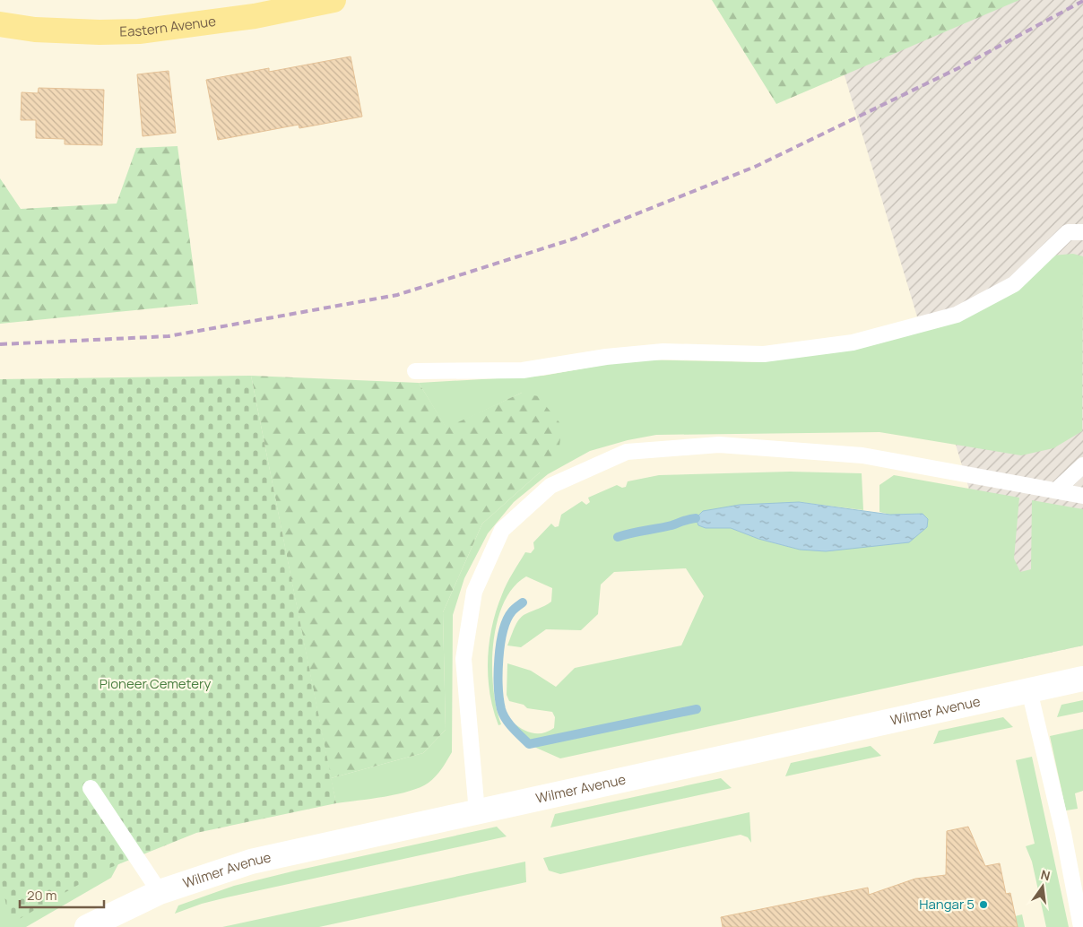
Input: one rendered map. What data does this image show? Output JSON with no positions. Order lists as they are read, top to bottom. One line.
{"streets":{"main road":["Eastern Avenue"],"street":["Wilmer Avenue"]},"parks":["Pioneer Cemetery"],"places":["Hangar 5"],"scale_bar":"20 m","north":"top"}
